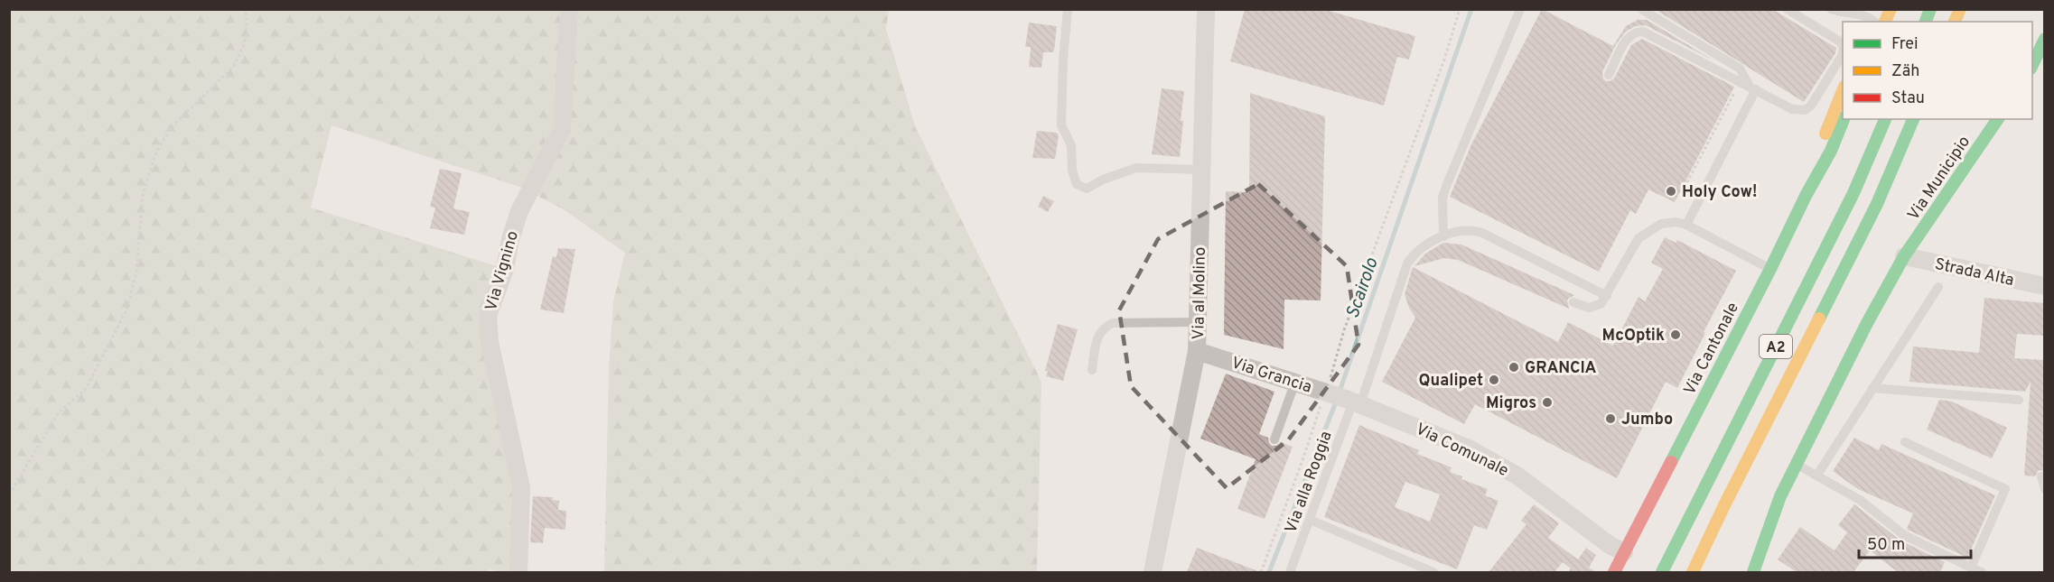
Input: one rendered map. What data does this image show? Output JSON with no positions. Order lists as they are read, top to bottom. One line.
{"streets":{"main road":["Via Municipio","A2","Via Cantonale"],"street":["Via Vignino","Strada Alta","Via al Molino","Via Grancia","Via Comunale"],"lane":["Via alla Roggia"]},"crossings":[["Via Municipio","Strada Alta"],["Via al Molino","Via Grancia"],["Via Cantonale","Via Comunale"],["Via Grancia","Via Comunale"],["Via Grancia","Via alla Roggia"],["Via Comunale","Via alla Roggia"]],"water":["Scairolo"],"places":["Holy Cow!","McOptik","GRANCIA","Qualipet","Migros","Jumbo"],"legend":["Frei","Zäh","Stau"],"scale_bar":"50 m"}
